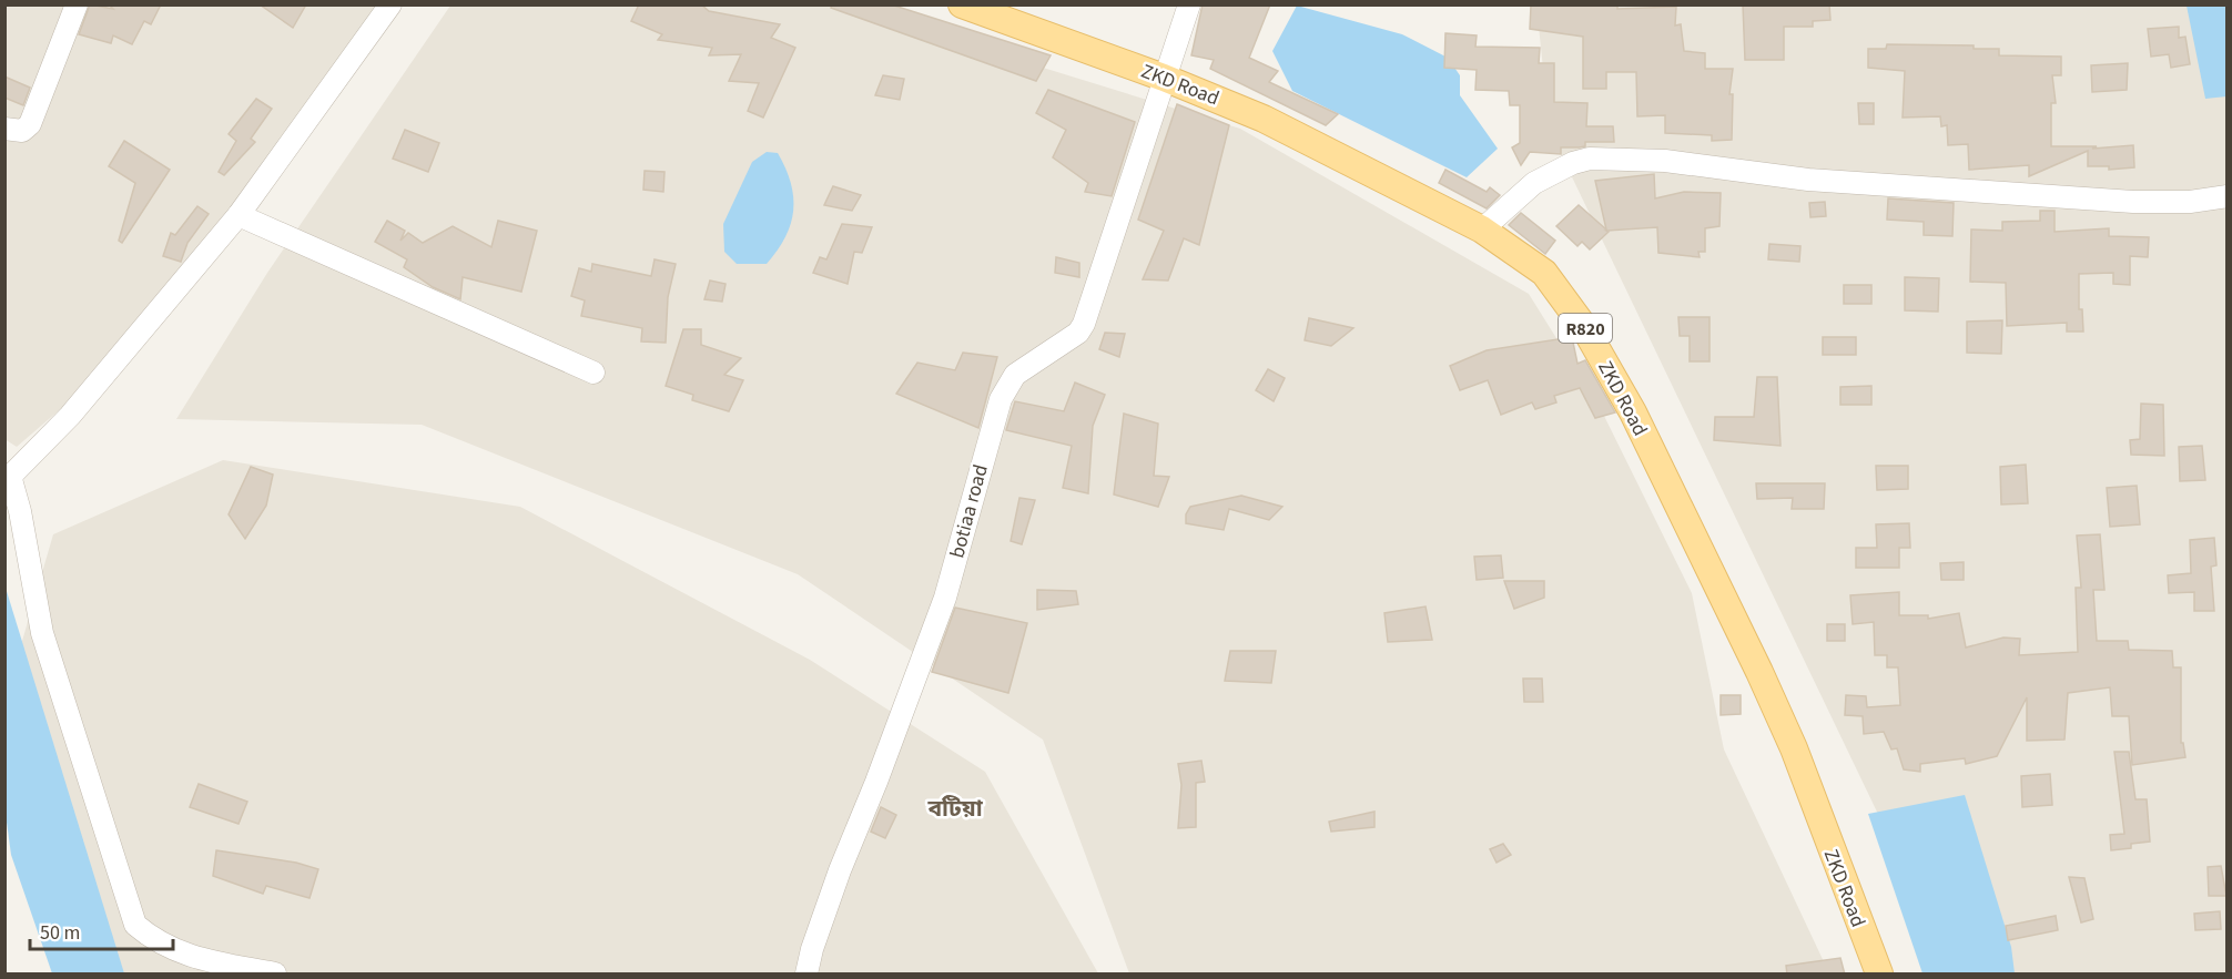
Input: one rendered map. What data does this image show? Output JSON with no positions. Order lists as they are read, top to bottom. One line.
{"streets":{"main road":["ZKD Road","R820"],"street":["botiaa road"]},"crossings":[["ZKD Road","botiaa road"]],"districts":["বটিয়া"],"scale_bar":"50 m"}
